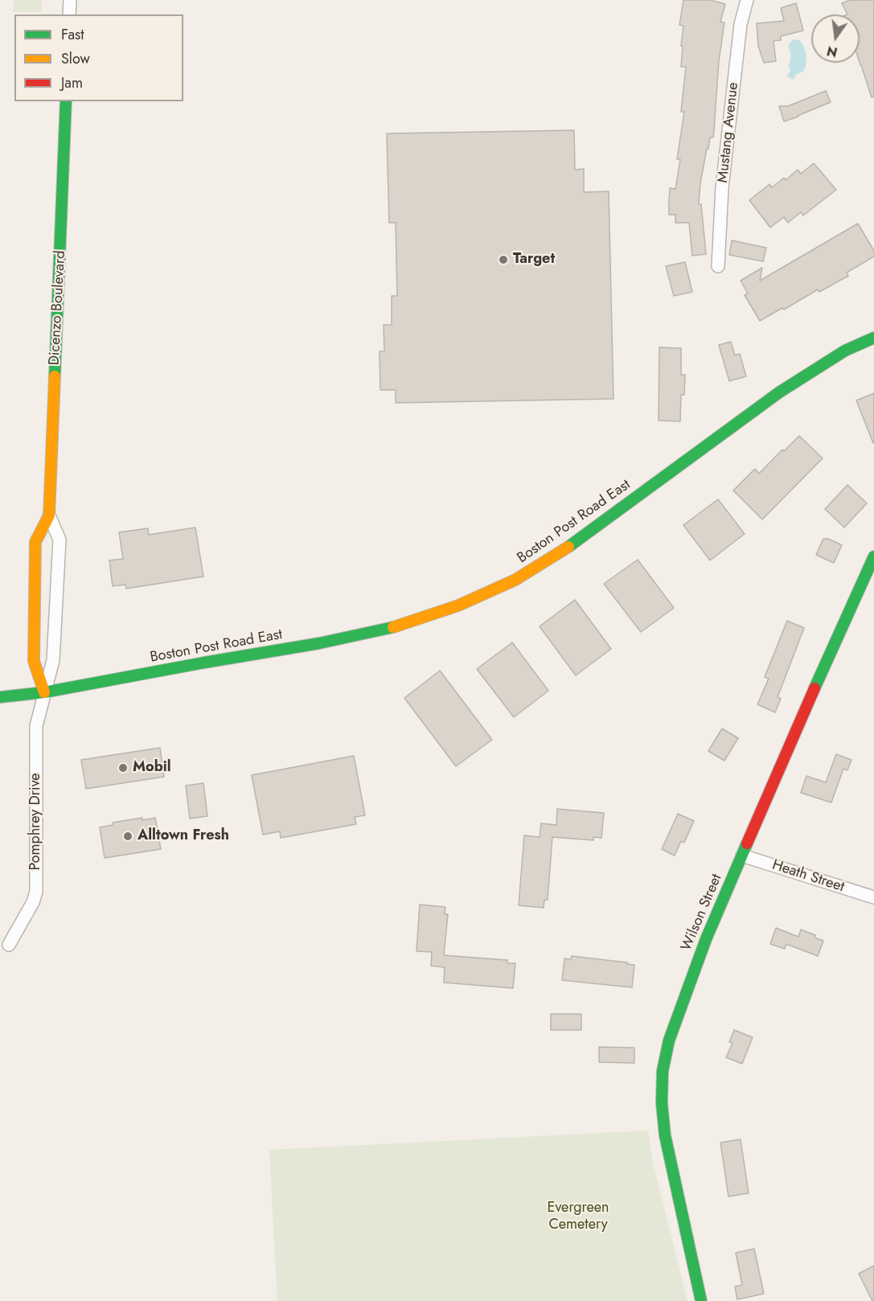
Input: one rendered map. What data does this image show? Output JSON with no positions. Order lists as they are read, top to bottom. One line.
{"streets":{"main road":["Dicenzo Boulevard","Boston Post Road East","Wilson Street"],"street":["Mustang Avenue","Pomphrey Drive","Heath Street"]},"crossings":[["Dicenzo Boulevard","Boston Post Road East"],["Dicenzo Boulevard","Pomphrey Drive"],["Boston Post Road East","Pomphrey Drive"],["Heath Street","Wilson Street"]],"parks":["Evergreen Cemetery"],"places":["Target","Mobil","Alltown Fresh"],"legend":["Fast","Slow","Jam"],"north":"bottom"}
